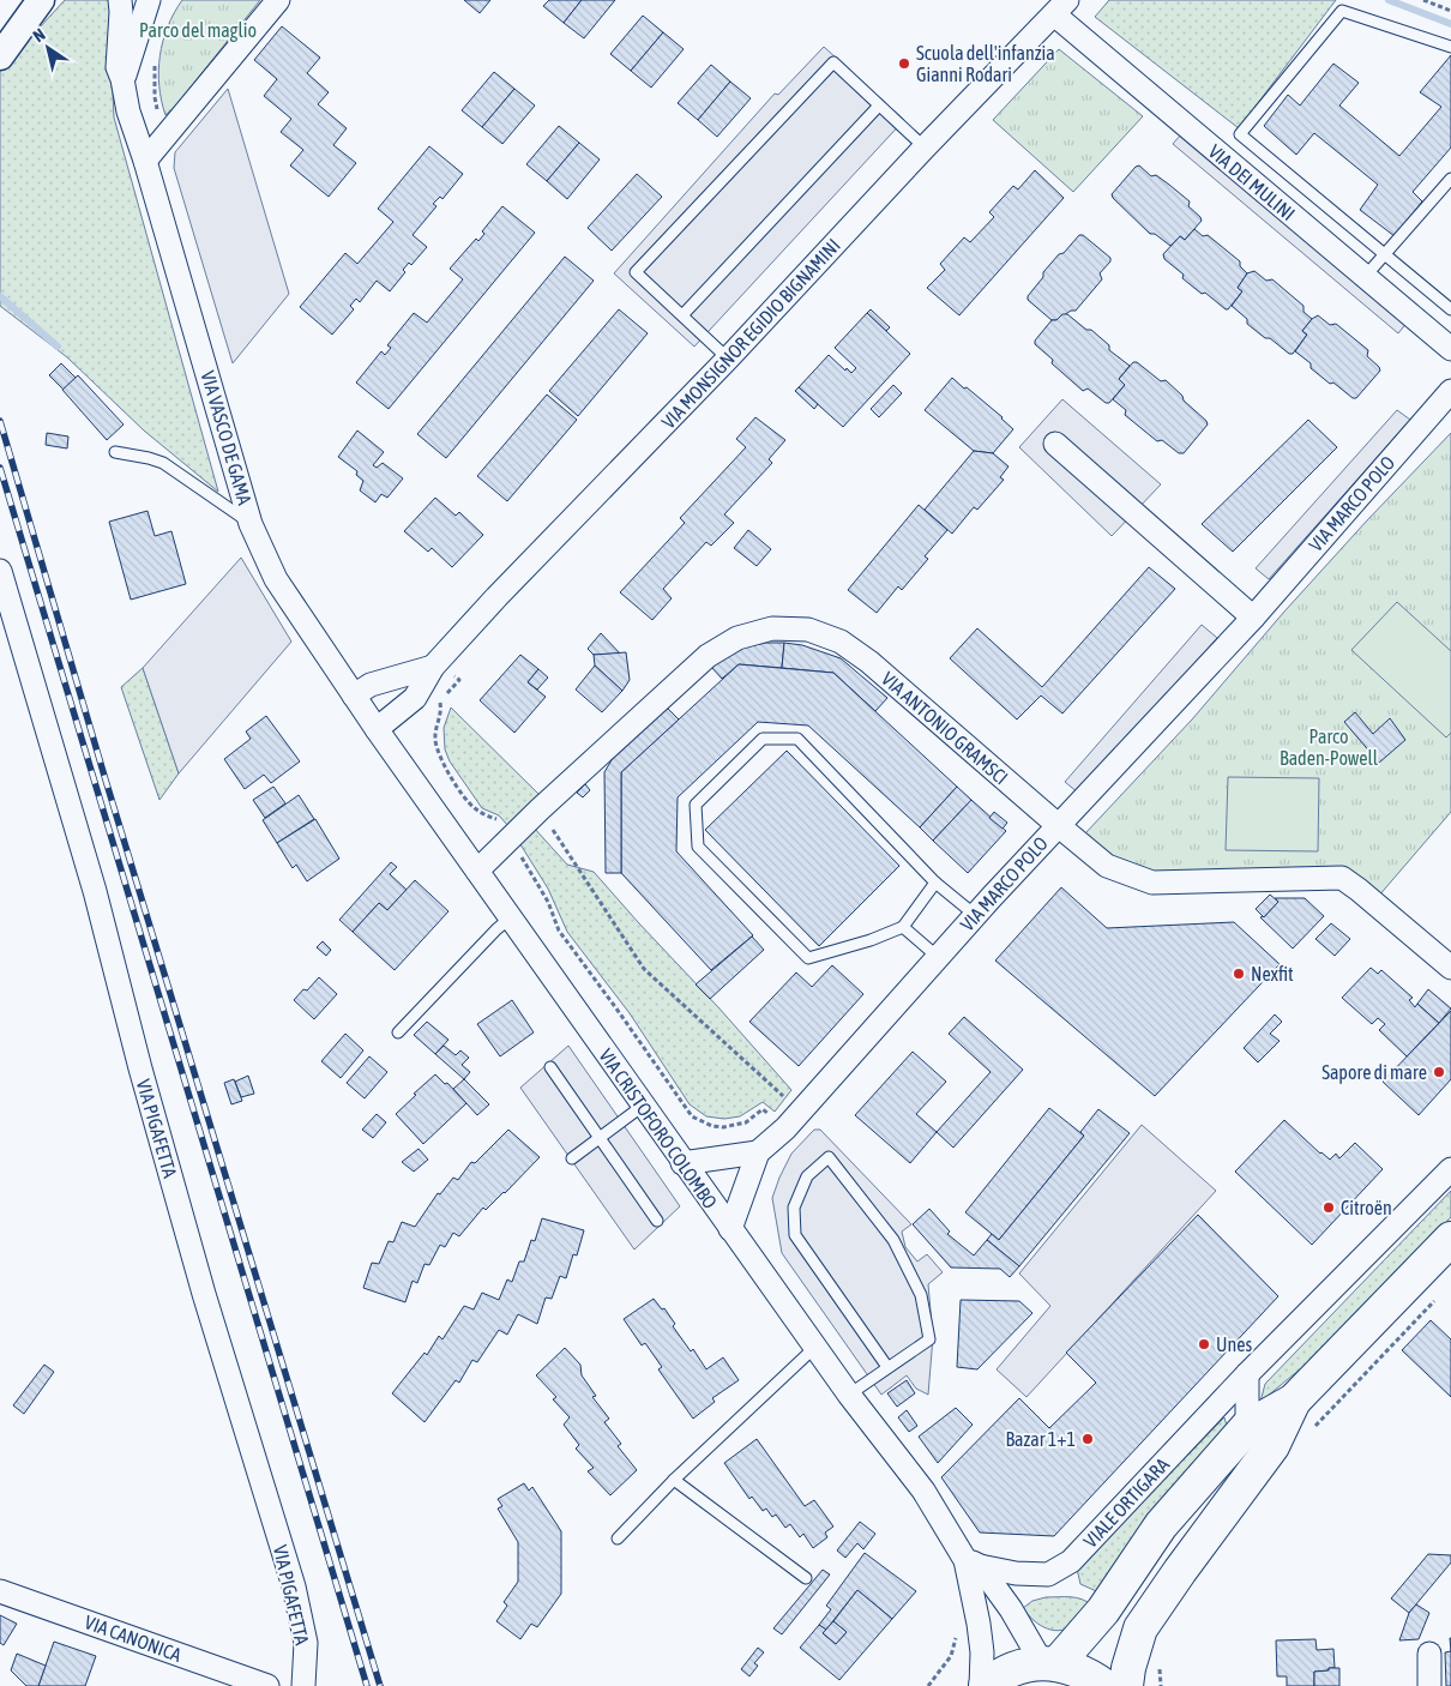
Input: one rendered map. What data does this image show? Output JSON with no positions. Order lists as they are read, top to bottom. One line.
{"streets":{"main road":["VIALE ORTIGARA"],"street":["VIA DEI MULINI","VIA MONSIGNOR EGIDIO BIGNAMINI","VIA VASCO DE GAMA","VIA MARCO POLO","VIA ANTONIO GRAMSCI","VIA PIGAFETTA","VIA CRISTOFORO COLOMBO","VIA CANONICA"]},"crossings":[["VIA DEI MULINI","VIA MONSIGNOR EGIDIO BIGNAMINI"],["VIA MONSIGNOR EGIDIO BIGNAMINI","VIA CRISTOFORO COLOMBO"],["VIA VASCO DE GAMA","VIA CRISTOFORO COLOMBO"],["VIA MARCO POLO","VIA ANTONIO GRAMSCI"],["VIA MARCO POLO","VIA CRISTOFORO COLOMBO"],["VIA ANTONIO GRAMSCI","VIA CRISTOFORO COLOMBO"],["VIA CRISTOFORO COLOMBO","VIALE ORTIGARA"]],"parks":["Parco del maglio","Parco Baden-Powell"],"places":["Scuola dell'infanzia Gianni Rodari","Nexfit","Sapore di mare","Citroën","Unes","Bazar 1+1"],"north":"top left"}
